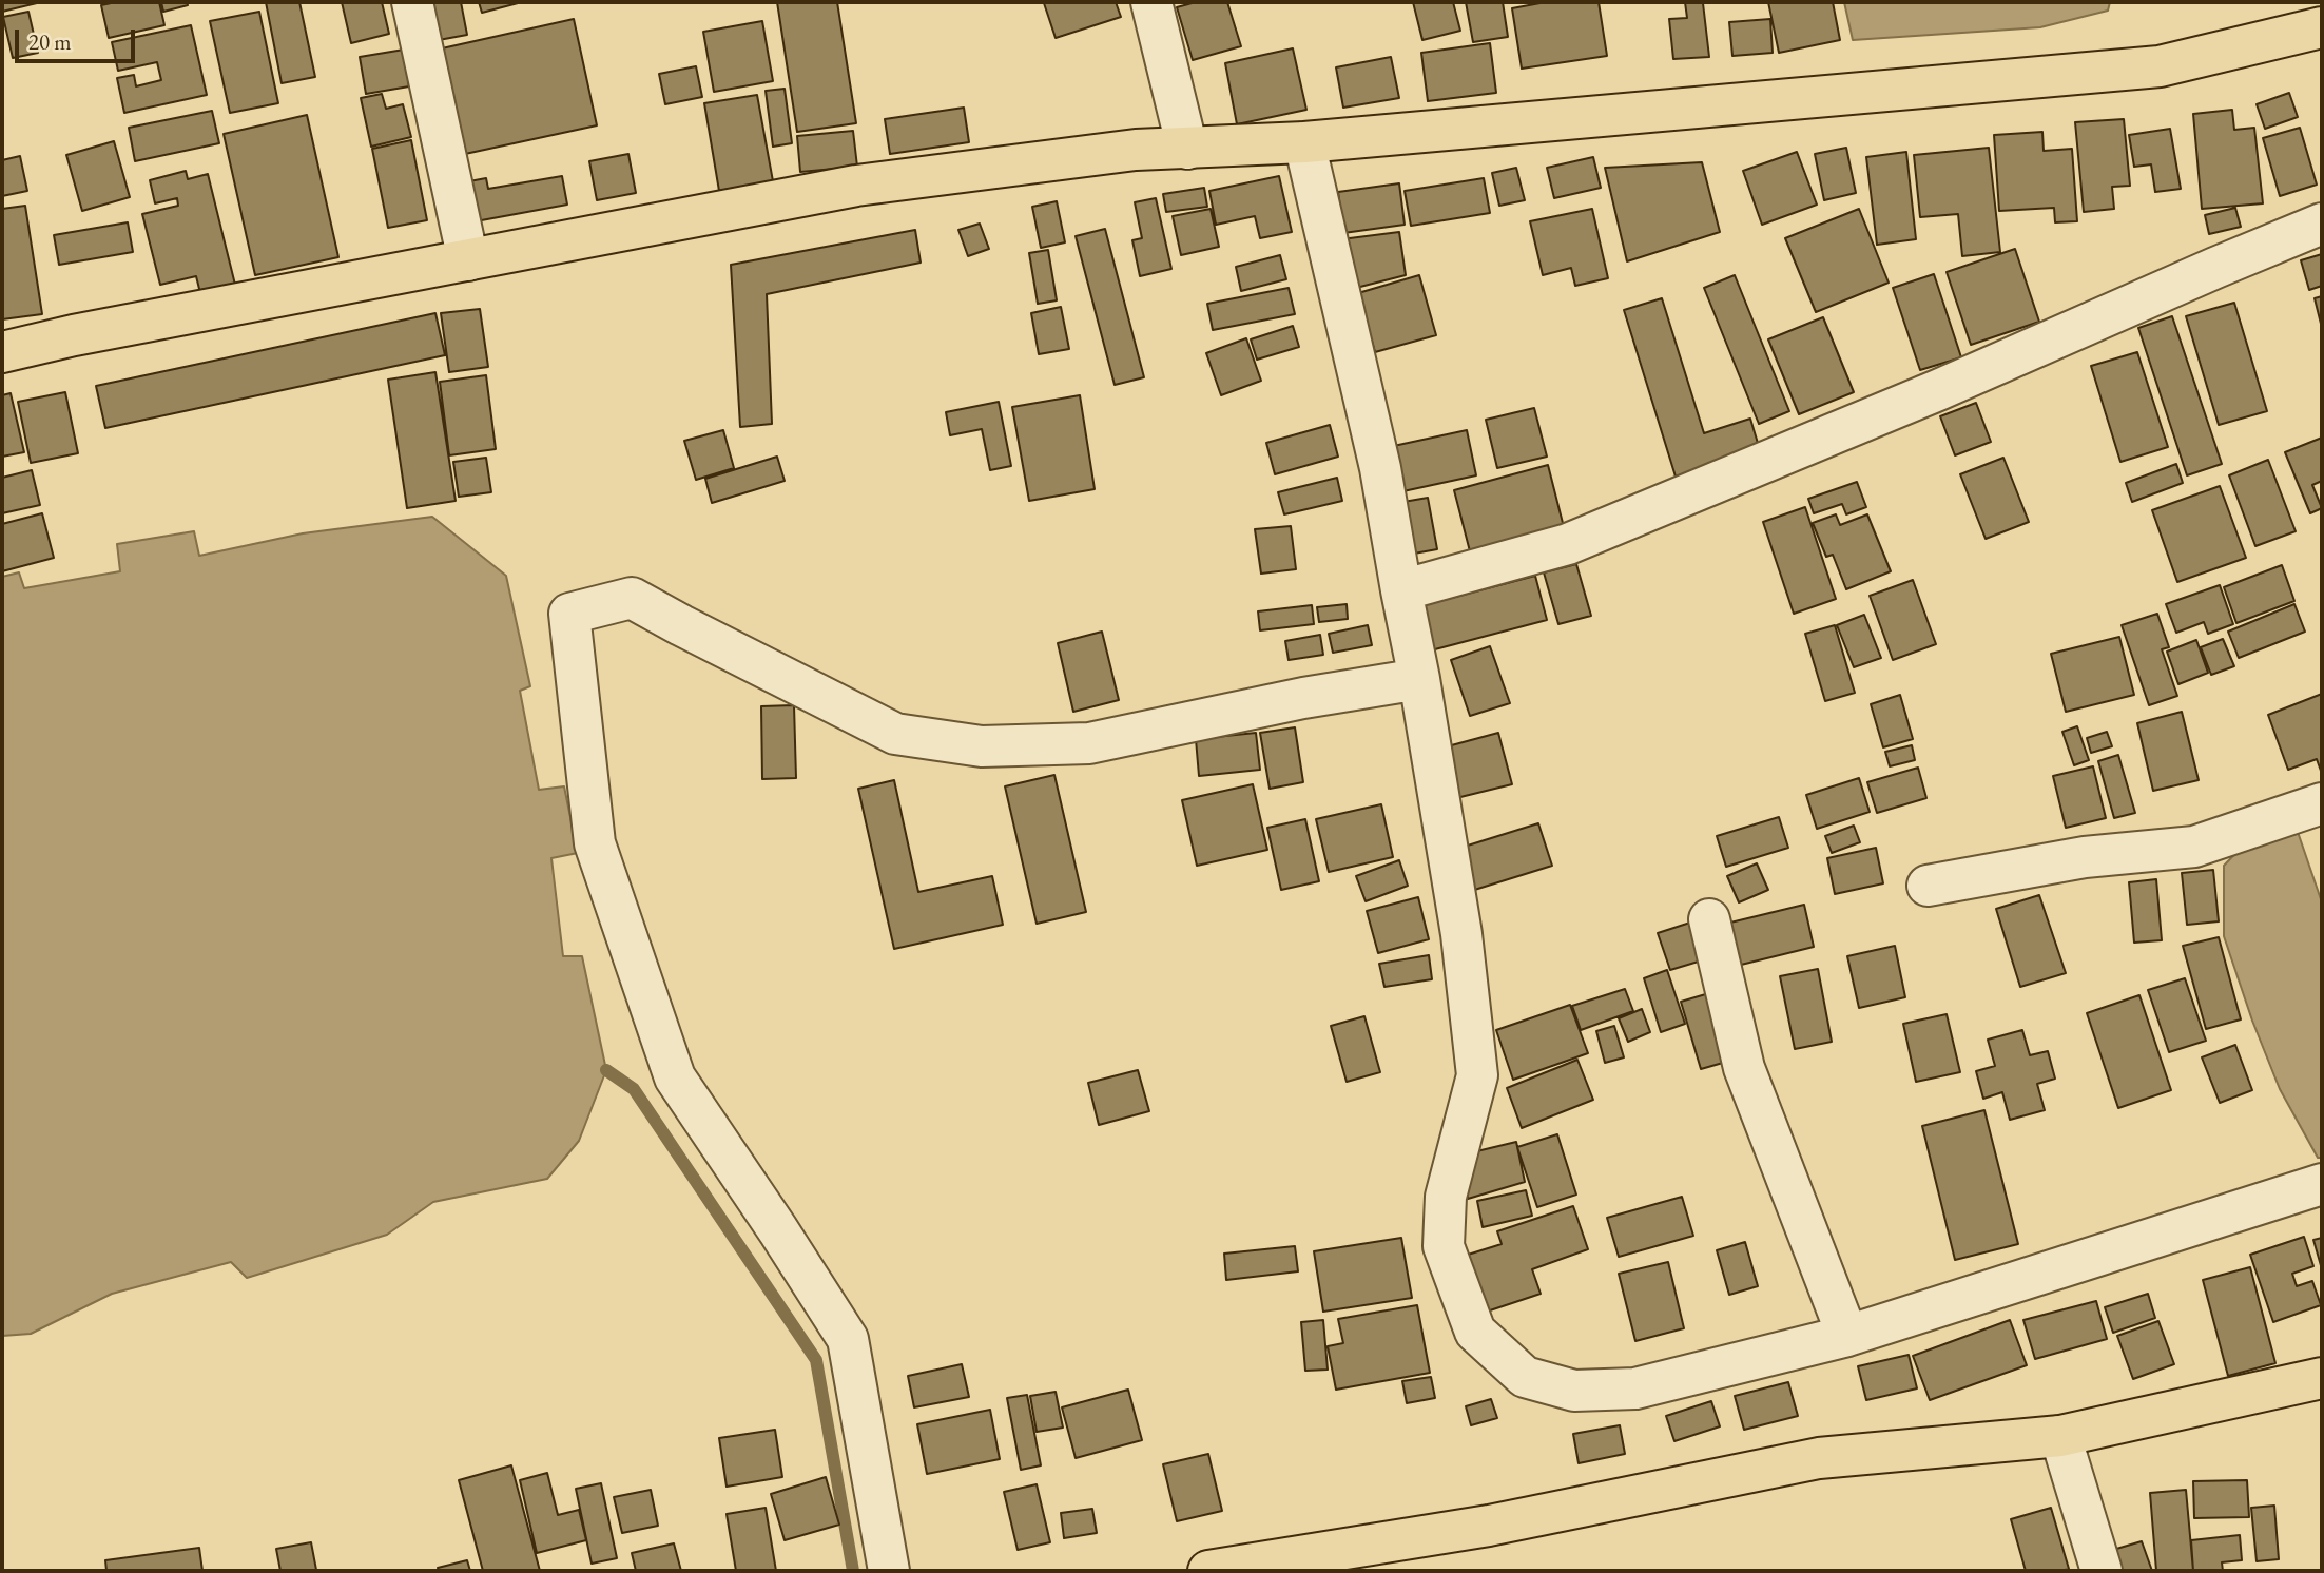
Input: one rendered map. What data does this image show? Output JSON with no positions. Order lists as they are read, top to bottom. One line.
{"scale_bar":"20 m"}
